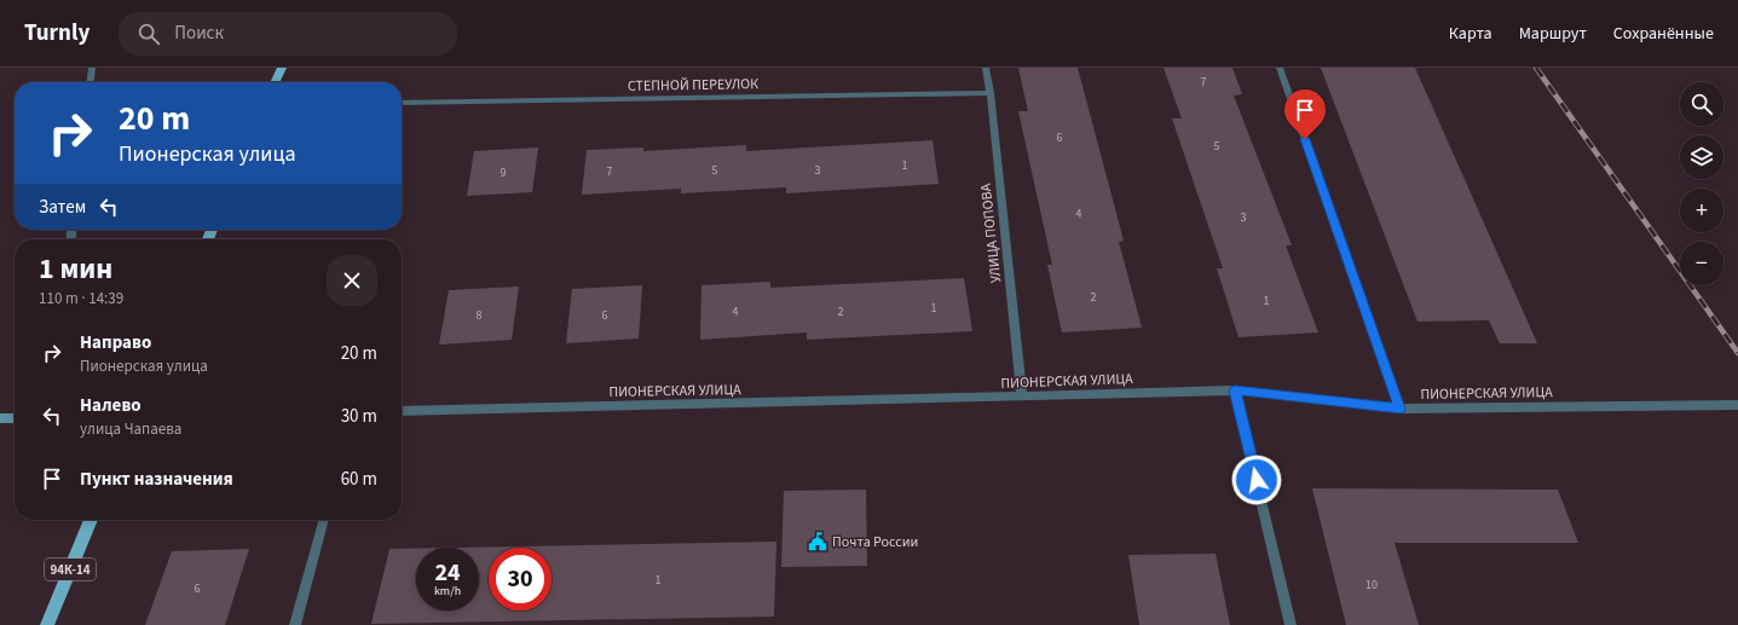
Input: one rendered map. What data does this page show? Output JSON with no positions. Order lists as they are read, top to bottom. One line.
{"streets":{"main road":["94К-14"],"street":["СТЕПНОЙ ПЕРЕУЛОК","УЛИЦА ПОПОВА","ПИОНЕРСКАЯ УЛИЦА"]},"crossings":[["СТЕПНОЙ ПЕРЕУЛОК","УЛИЦА ПОПОВА"],["УЛИЦА ПОПОВА","ПИОНЕРСКАЯ УЛИЦА"]],"places":{"public building":["Почта России"]},"house_numbers":["7","6","5","1","5","3","7","9","4","3","2","1","1","4","2","8","6","1","10","6"],"page":{"header":"Turnly","search":"Поиск","nav":["Карта","Маршрут","Сохранённые"],"map_buttons":["+","−"],"turn":["20 m","Пионерская улица"],"then":"Затем","heading":["1 мин","110 m · 14:39"],"list":[{"name":"Направо","note":"Пионерская улица","value":"20 m"},{"name":"Налево","note":"улица Чапаева","value":"30 m"},{"name":"Пункт назначения","value":"60 m"}],"speed":"24 km/h","limit":"30"}}
